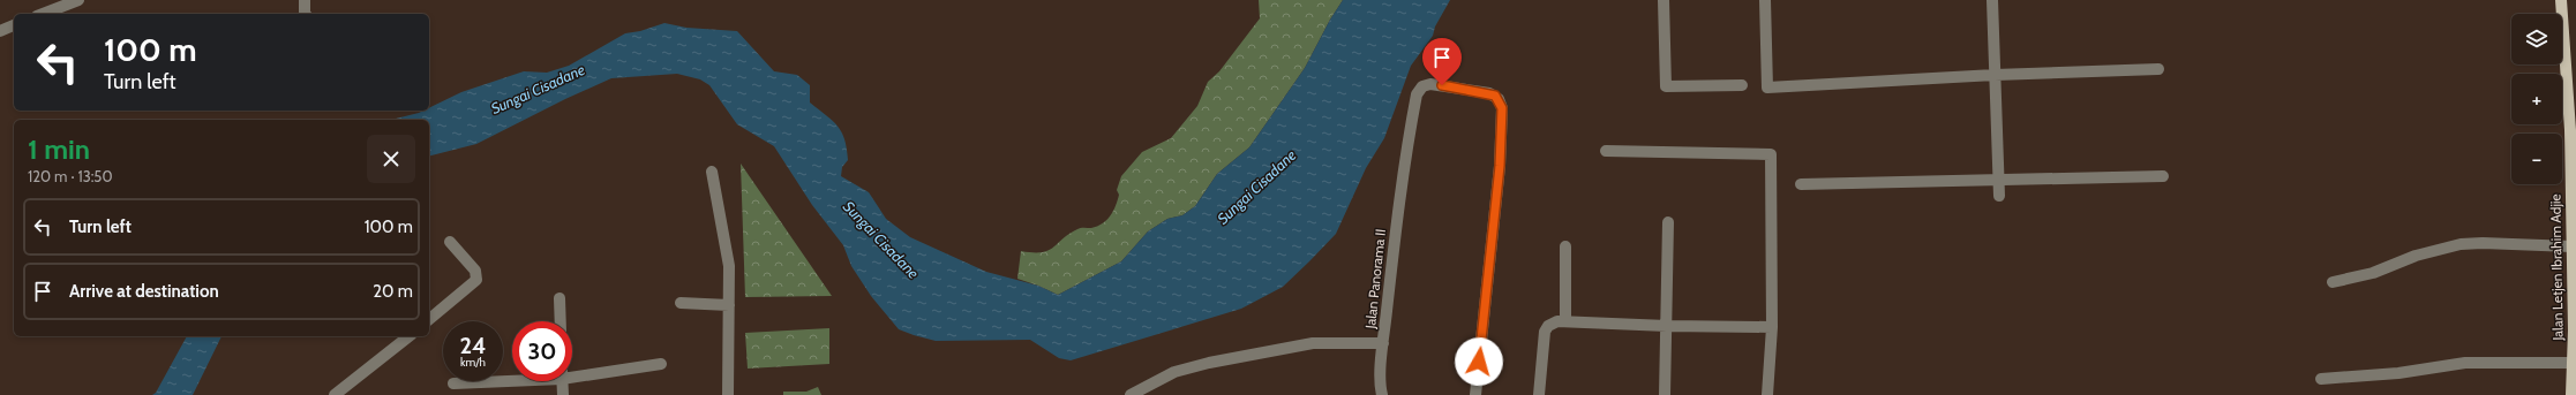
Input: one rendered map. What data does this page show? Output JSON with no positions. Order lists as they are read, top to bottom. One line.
{"streets":{"main road":["Jalan Letjen Ibrahim Adjie"],"street":["Jalan Panorama II"]},"water":["Sungai Cisadane"],"page":{"map_buttons":["+","−"],"turn":["100 m","Turn left"],"heading":["1 min","120 m · 13:50"],"list":[{"name":"Turn left","value":"100 m"},{"name":"Arrive at destination","value":"20 m"}],"speed":"24 km/h","limit":"30"}}
